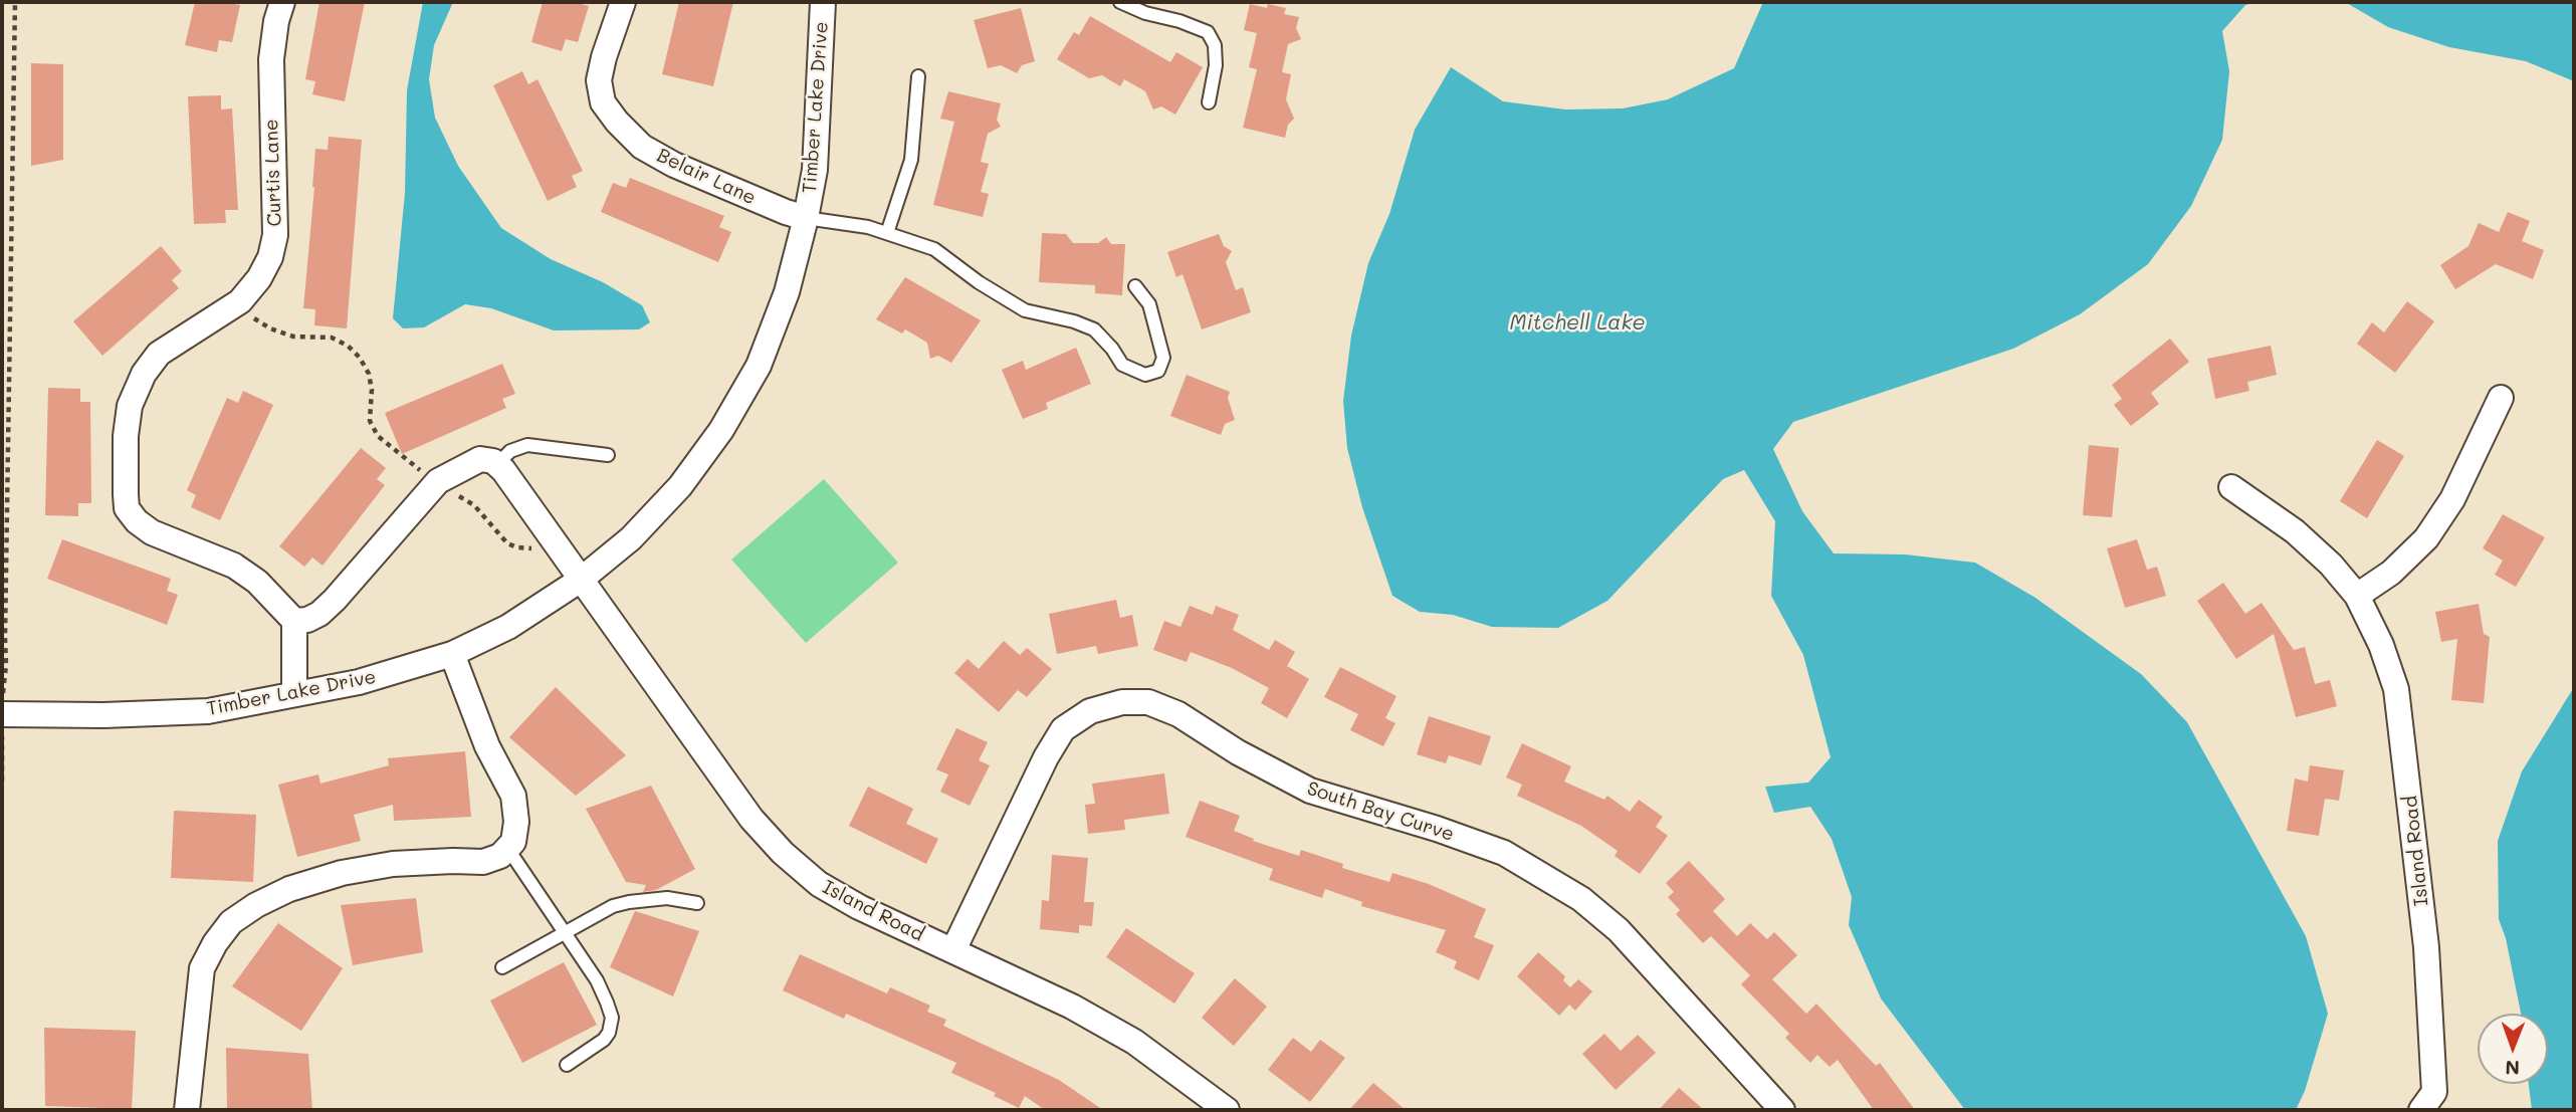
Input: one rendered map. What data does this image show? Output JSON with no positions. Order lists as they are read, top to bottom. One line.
{"streets":{"street":["Timber Lake Drive","Curtis Lane","Belair Lane","South Bay Curve","Island Road"]},"crossings":[["Timber Lake Drive","Belair Lane"],["Timber Lake Drive","Island Road"],["South Bay Curve","Island Road"]],"water":["Mitchell Lake"],"north":"bottom"}
